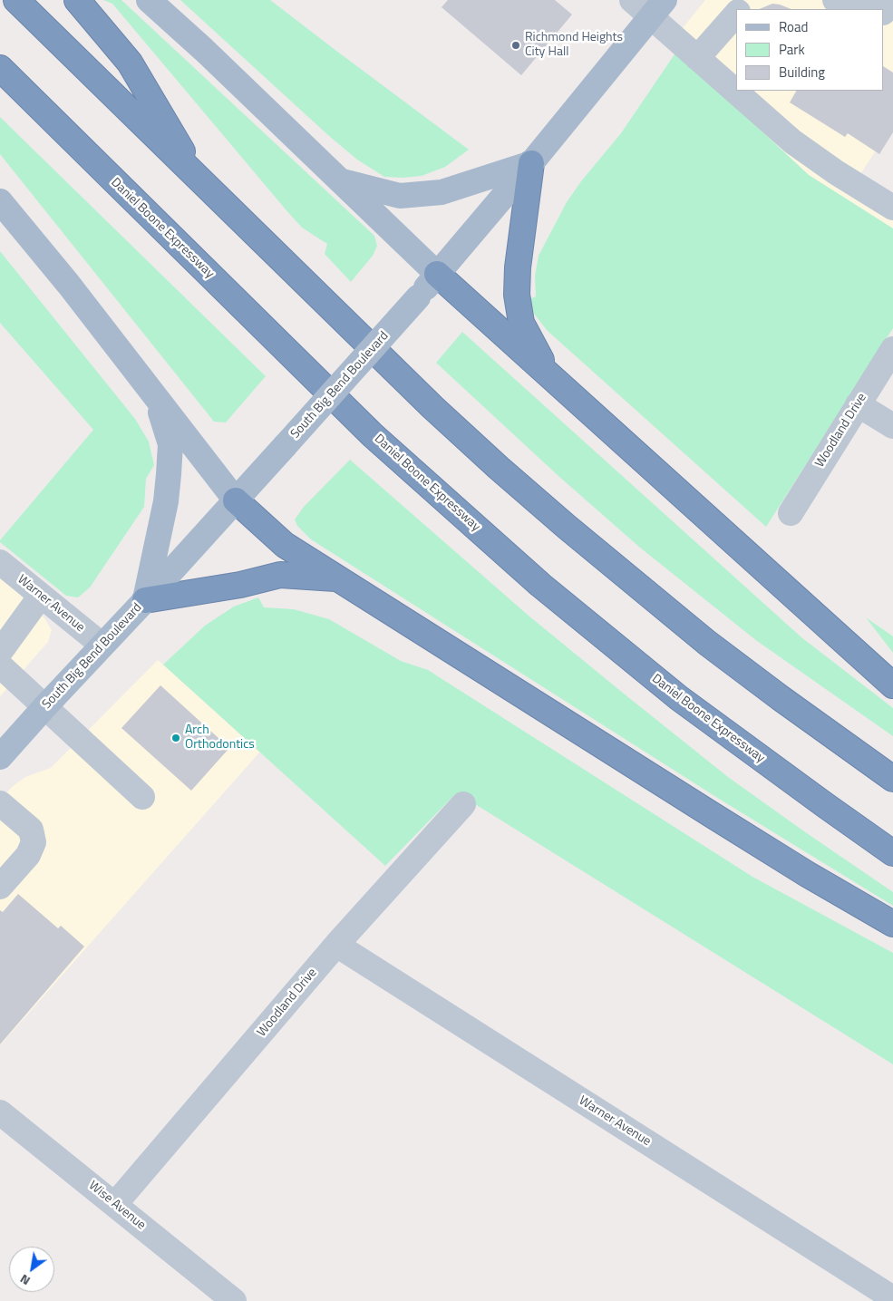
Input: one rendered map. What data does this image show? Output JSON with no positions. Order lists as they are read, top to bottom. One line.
{"streets":{"highway":["Daniel Boone Expressway"],"main road":["South Big Bend Boulevard"],"street":["Woodland Drive","Warner Avenue","Wise Avenue"]},"crossings":[["South Big Bend Boulevard","Warner Avenue"],["Woodland Drive","Warner Avenue"],["Woodland Drive","Wise Avenue"]],"places":["Richmond Heights City Hall","Arch Orthodontics"],"legend":["Road","Park","Building"],"north":"bottom left"}
